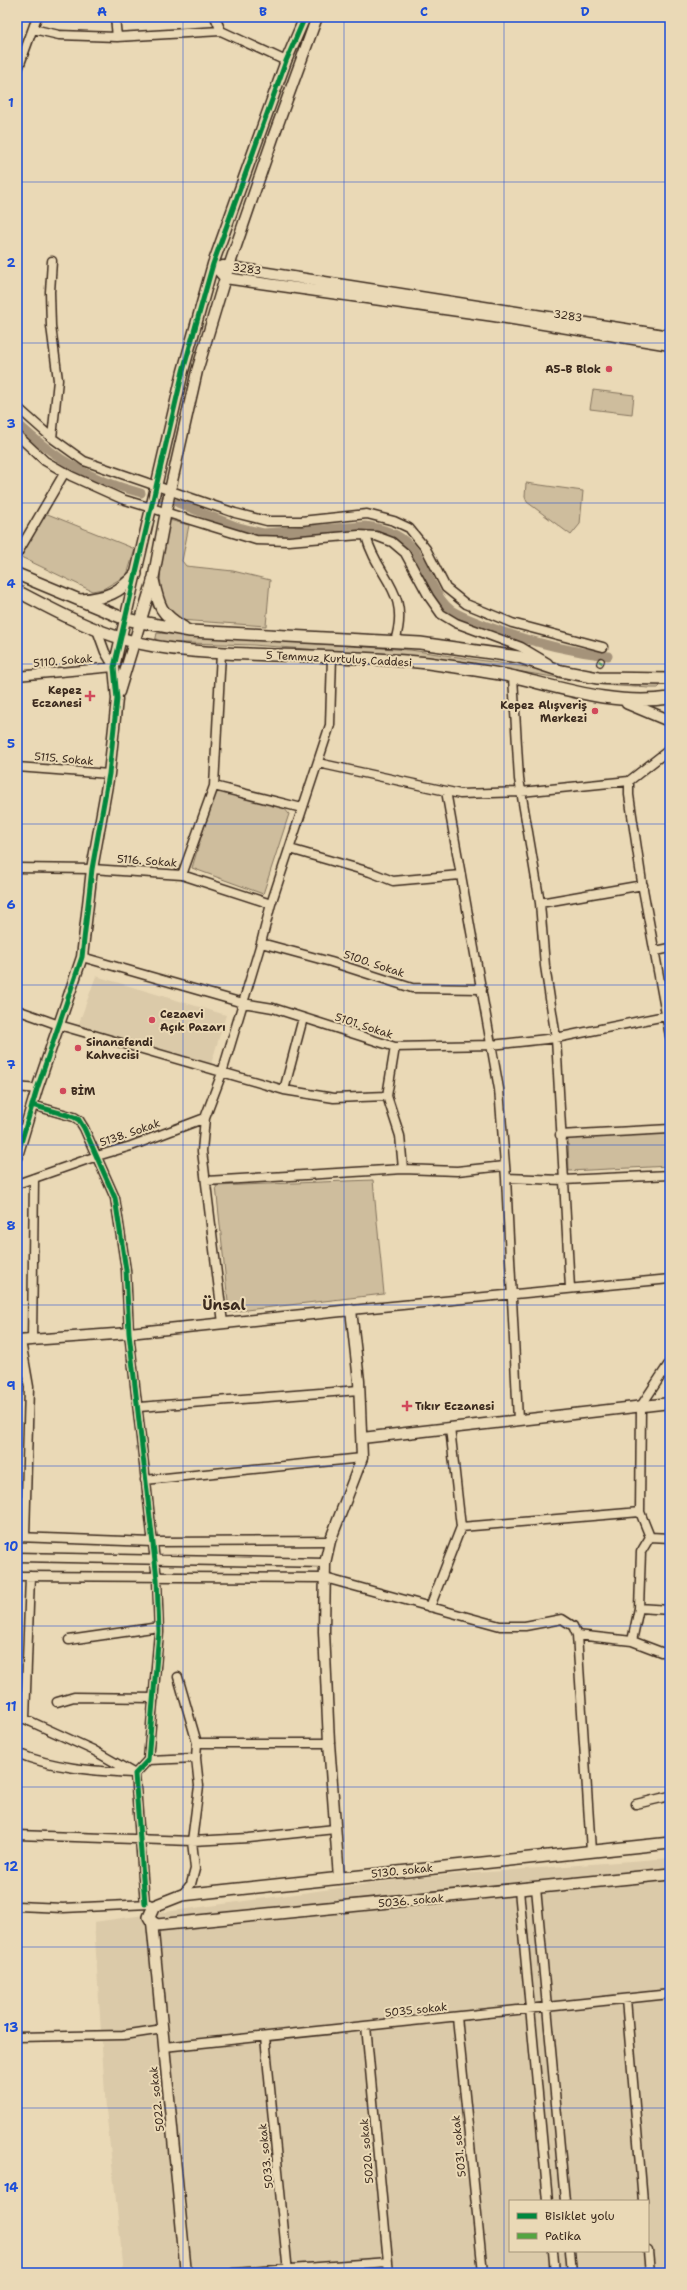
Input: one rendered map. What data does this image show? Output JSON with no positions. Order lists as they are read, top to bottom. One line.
{"streets":{"main road":["5 Temmuz Kurtuluş Caddesi","5130. sokak","5036. sokak"],"street":["3283","5110. Sokak","5115. Sokak","5116. Sokak","5100. Sokak","5101. Sokak","5138. Sokak","5035 sokak","5022. sokak","5031. sokak","5020. sokak","5033. sokak"]},"crossings":[["5036. sokak","5022. sokak"],["5035 sokak","5022. sokak"],["5035 sokak","5031. sokak"],["5035 sokak","5020. sokak"],["5035 sokak","5033. sokak"]],"districts":["Ünsal"],"places":{"other":["A5-B Blok","Kepez Alışveriş Merkezi","Cezaevi Açık Pazarı","Sinanefendi Kahvecisi","BİM"],"health":["Kepez Eczanesi","Tıkır Eczanesi"]},"legend":["Bisiklet yolu","Patika"],"grid":{"columns":["A","B","C","D"],"rows":["1","2","3","4","5","6","7","8","9","10","11","12","13","14"]}}
